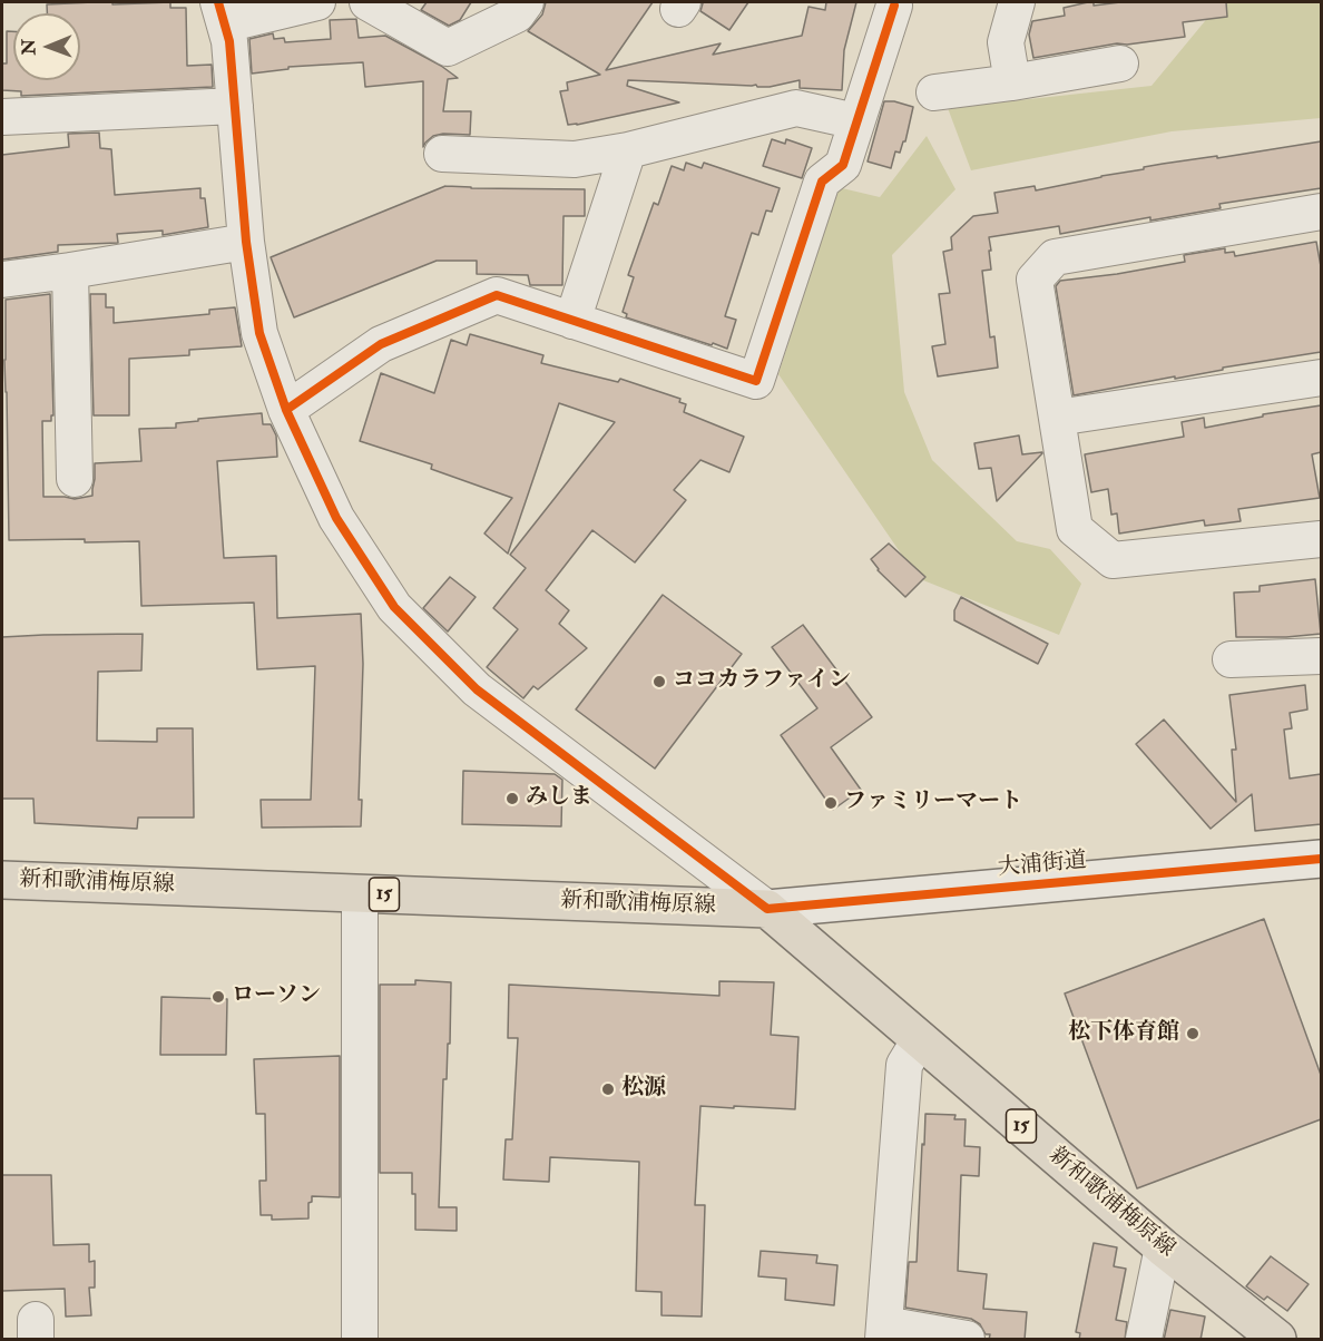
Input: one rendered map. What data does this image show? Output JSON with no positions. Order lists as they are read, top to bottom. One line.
{"streets":{"main road":["新和歌浦梅原線","15"],"street":["大浦街道"]},"crossings":[["大浦街道","新和歌浦梅原線"]],"places":["ココカラファイン","みしま","ファミリーマート","ローソン","松下体育館","松源"],"north":"left"}
